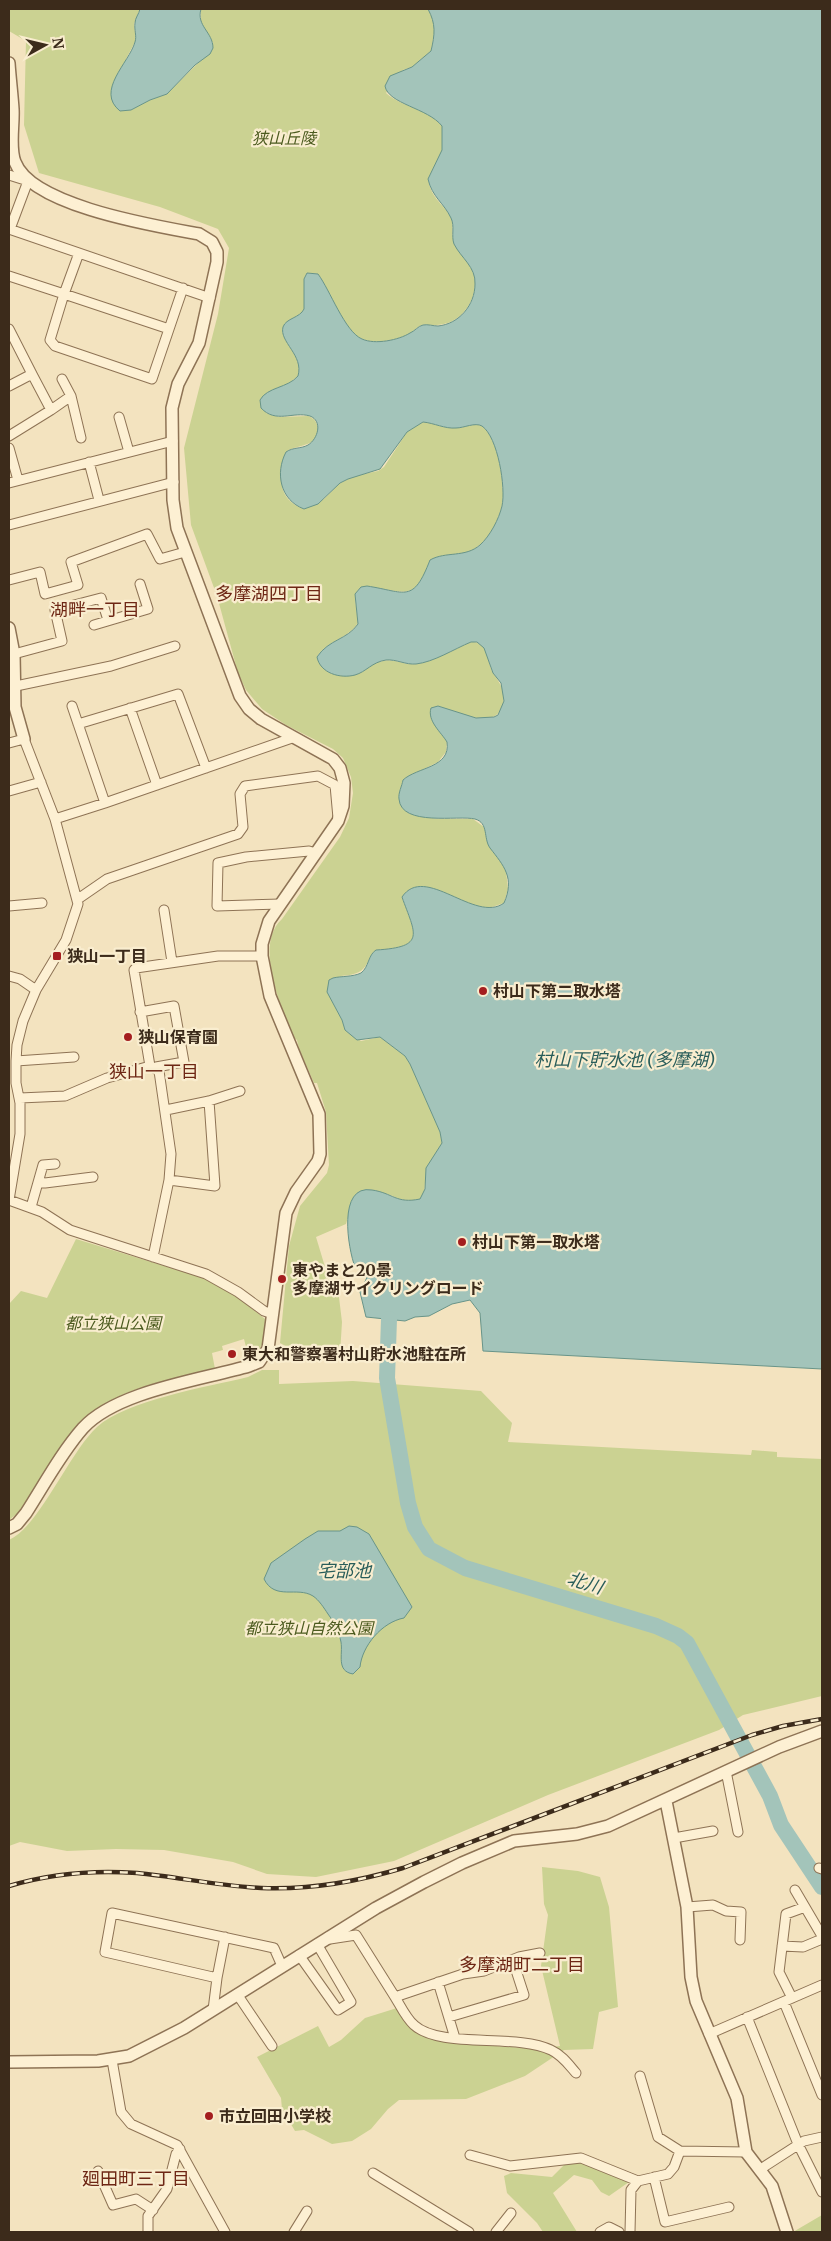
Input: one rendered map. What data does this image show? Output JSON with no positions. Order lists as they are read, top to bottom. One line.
{"districts":["多摩湖四丁目","湖畔一丁目","狭山一丁目","多摩湖町二丁目","廻田町三丁目"],"water":["村山下貯水池 (多摩湖)","宅部池","北川"],"parks":["狭山丘陵","都立狭山公園","都立狭山自然公園"],"places":{"transit":["狭山一丁目"],"other":["村山下第二取水塔","狭山保育園","村山下第一取水塔","東やまと20景 多摩湖サイクリングロード","東大和警察署村山貯水池駐在所","市立回田小学校"]},"north":"right"}
